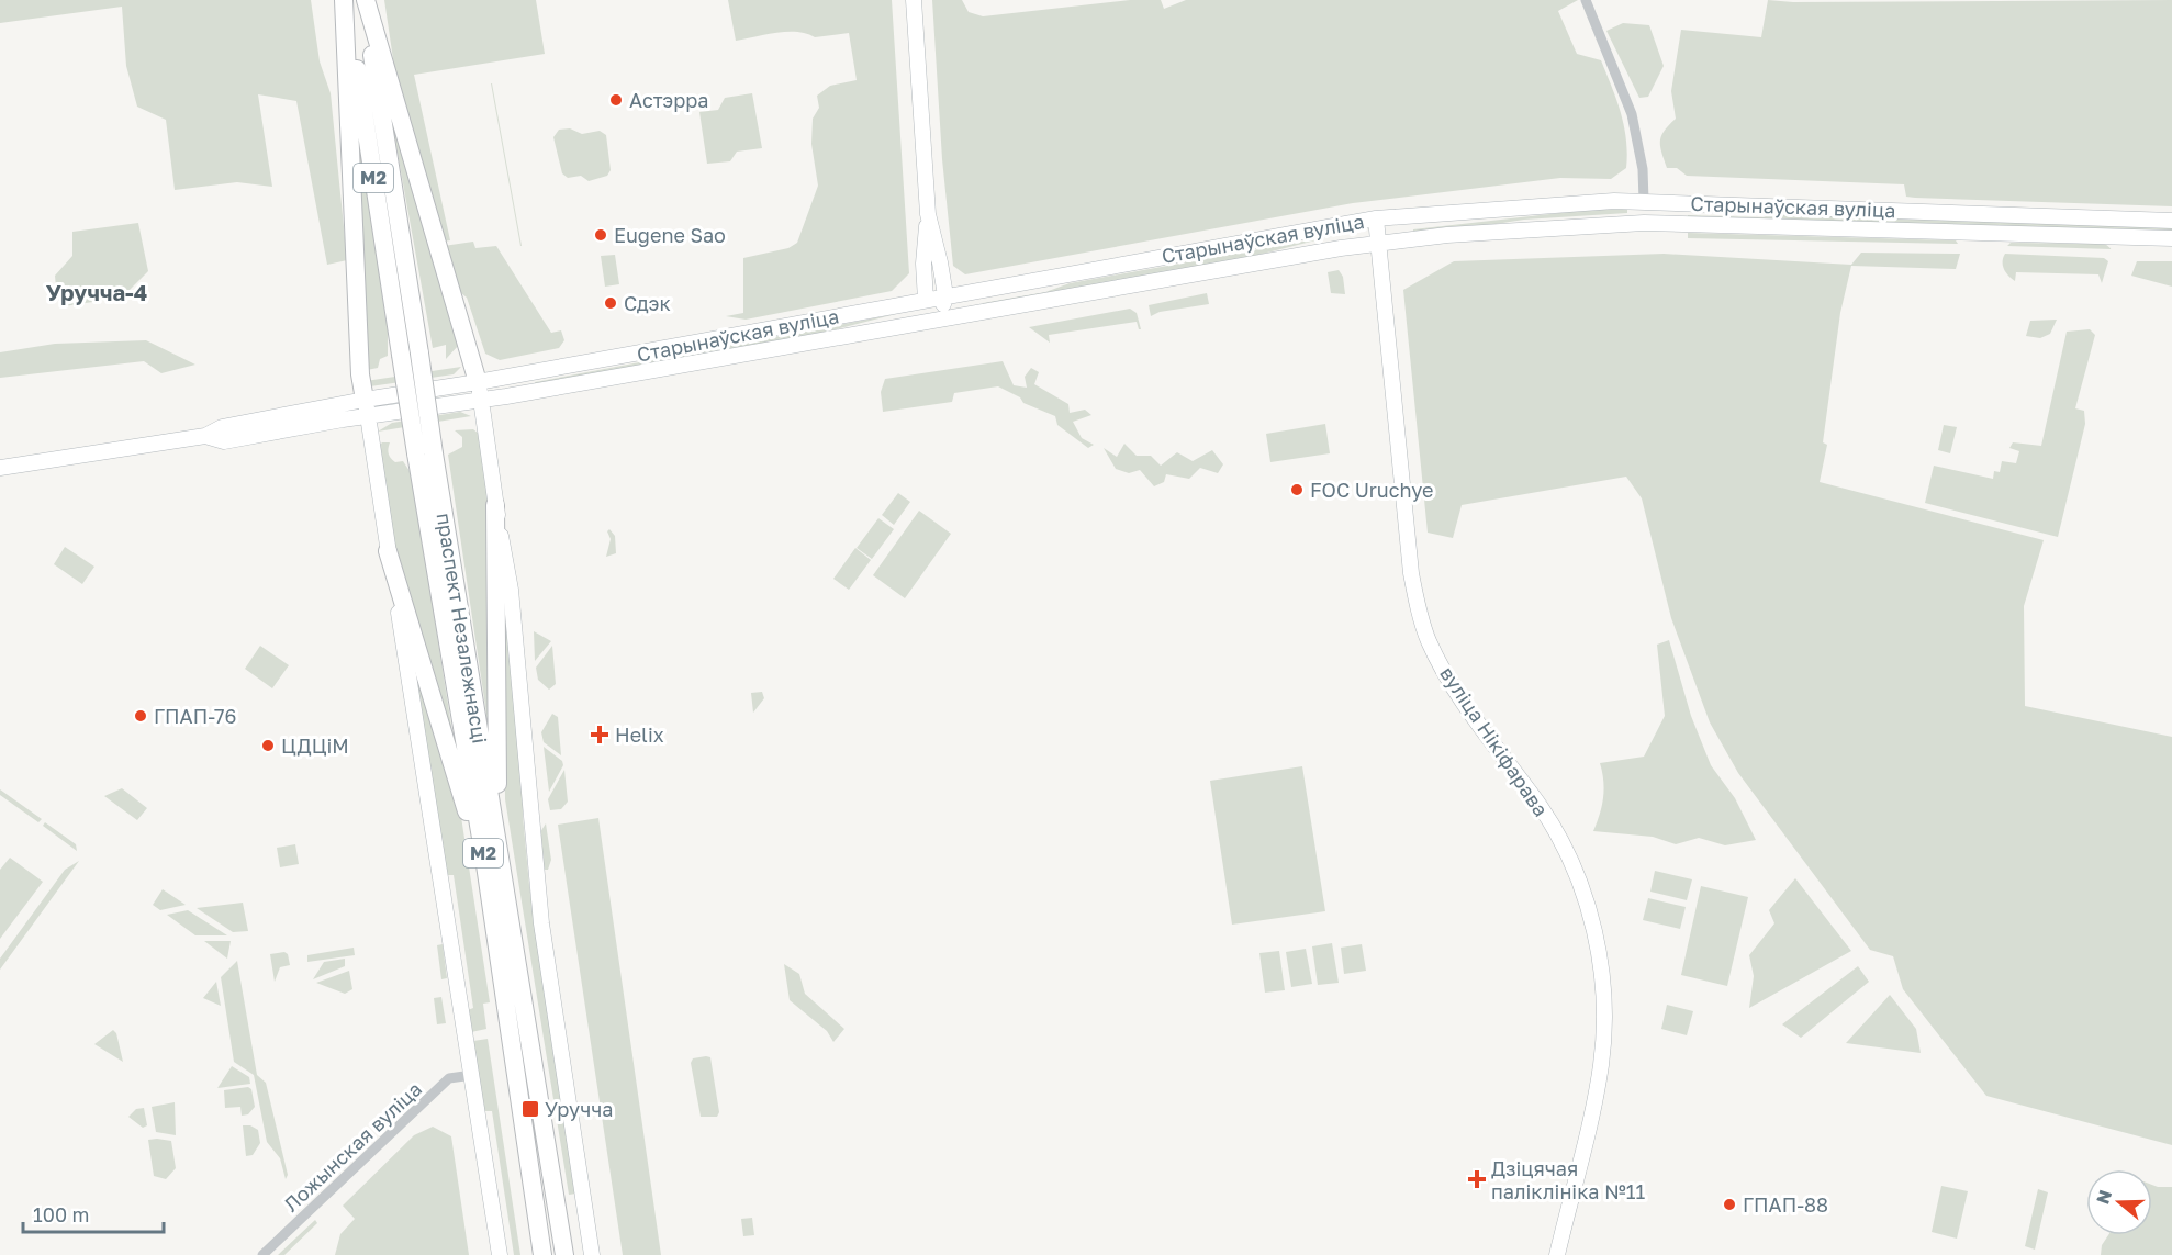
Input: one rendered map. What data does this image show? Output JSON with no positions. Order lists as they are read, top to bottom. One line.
{"streets":{"highway":["М2","праспект Незалежнасці"],"main road":["Старынаўская вуліца","вуліца Нікіфарава"],"street":["Ложынская вуліца"]},"crossings":[["Старынаўская вуліца","вуліца Нікіфарава"]],"districts":["Уручча-4"],"places":{"other":["Астэрра","Eugene Sao","Сдэк","FOC Uruchye","ГПАП-76","ЦДЦіМ","ГПАП-88"],"health":["Helix","Дзіцячая паліклініка №11"],"transit":["Уручча"]},"scale_bar":"100 m","north":"left"}
